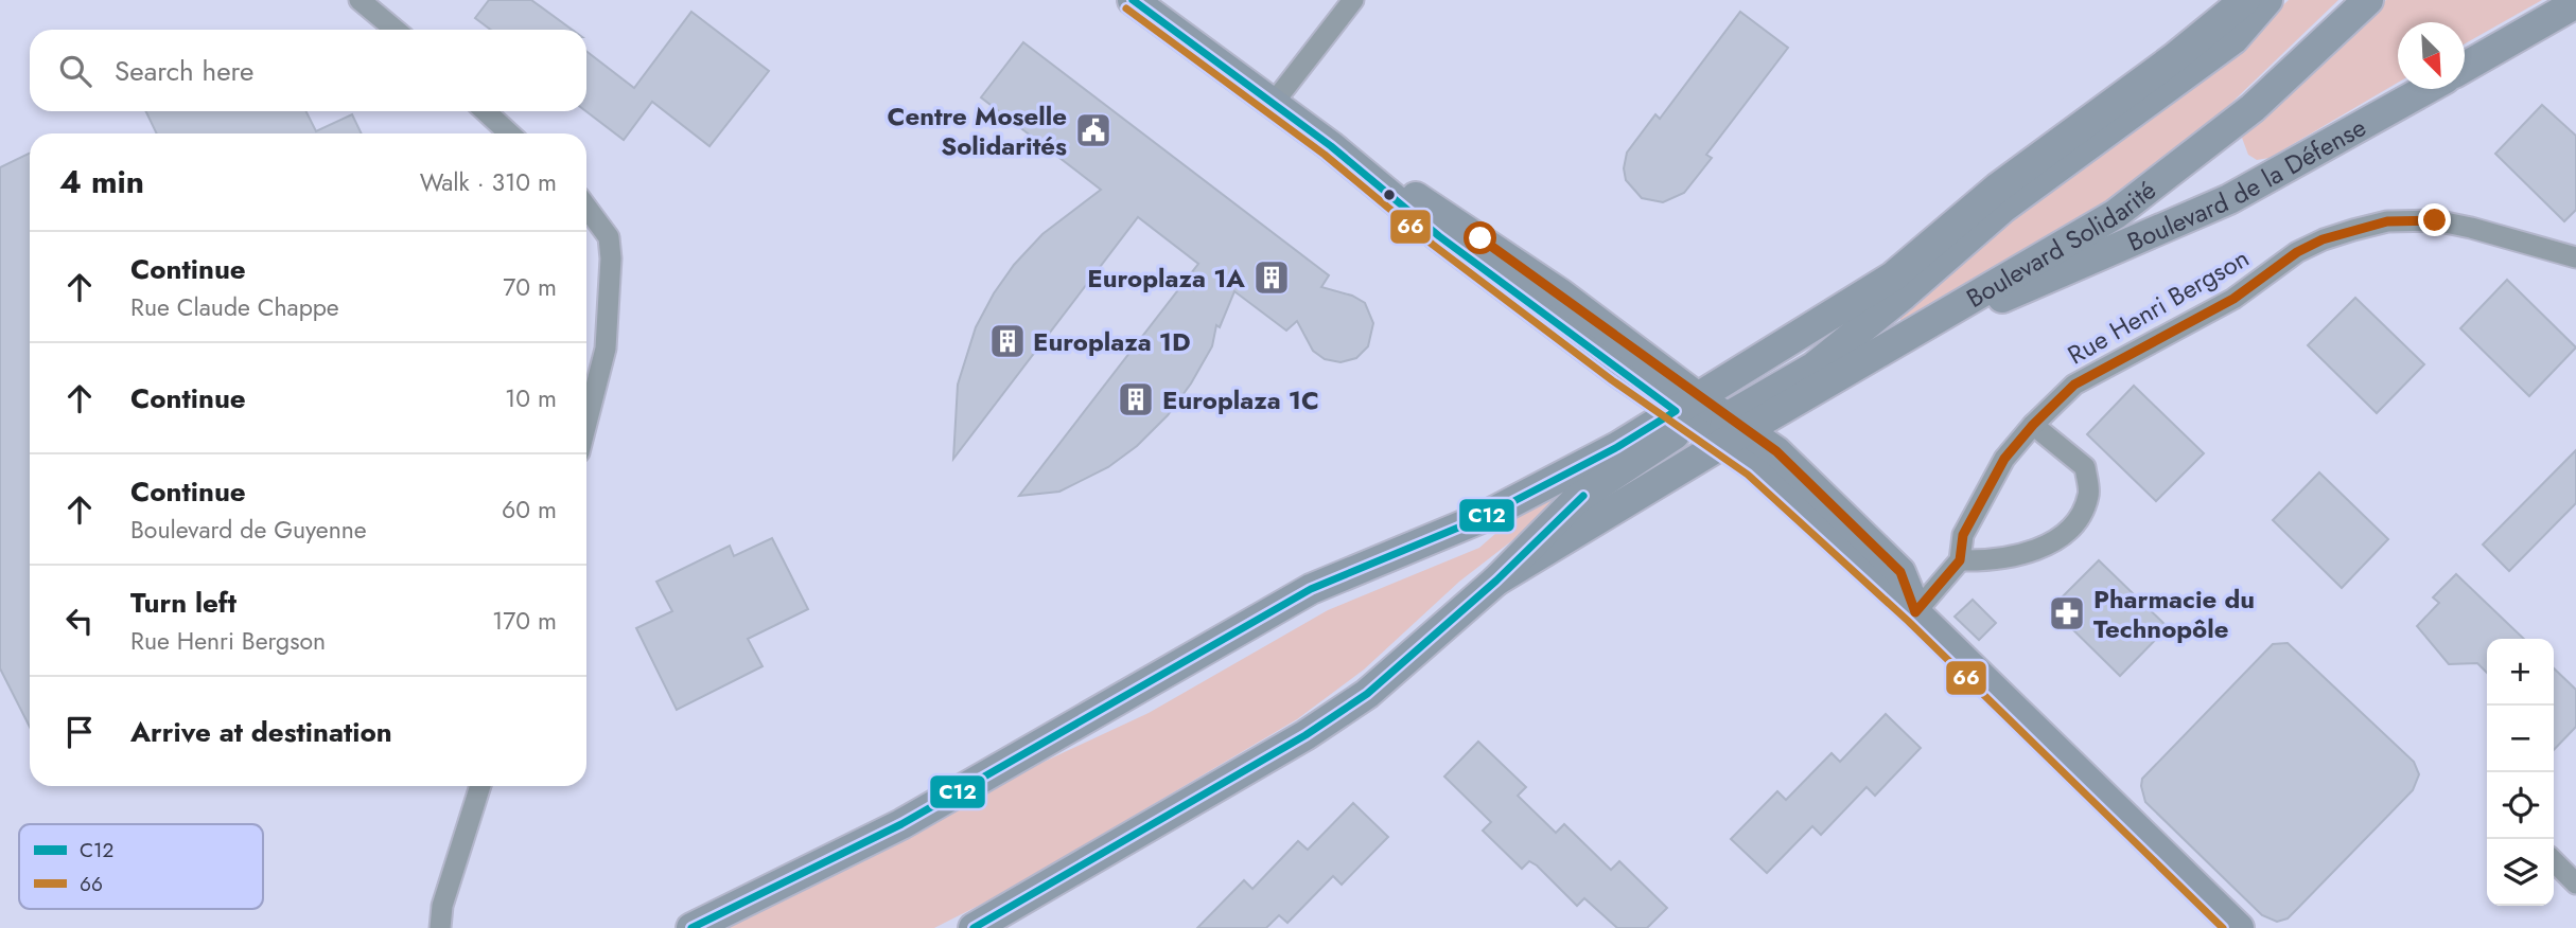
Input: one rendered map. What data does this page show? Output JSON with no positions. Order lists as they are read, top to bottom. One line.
{"streets":{"main road":["Boulevard de la Défense","Boulevard Solidarité"],"street":["Rue Henri Bergson"]},"crossings":[["Boulevard de la Défense","Boulevard Solidarité"]],"places":{"public building":["Centre Moselle Solidarités"],"building":["Europlaza 1A","Europlaza 1D","Europlaza 1C"],"pharmacy":["Pharmacie du Technopôle"]},"lines":["transit line C12","transit line 66"],"legend":["C12","66"],"north":"bottom right","page":{"search":"Search here","heading":["4 min","Walk · 310 m"],"list":[["Continue","Rue Claude Chappe","70 m"],["Continue","10 m"],["Continue","Boulevard de Guyenne","60 m"],["Turn left","Rue Henri Bergson","170 m"],"Arrive at destination"],"map_buttons":["+","−"]}}
